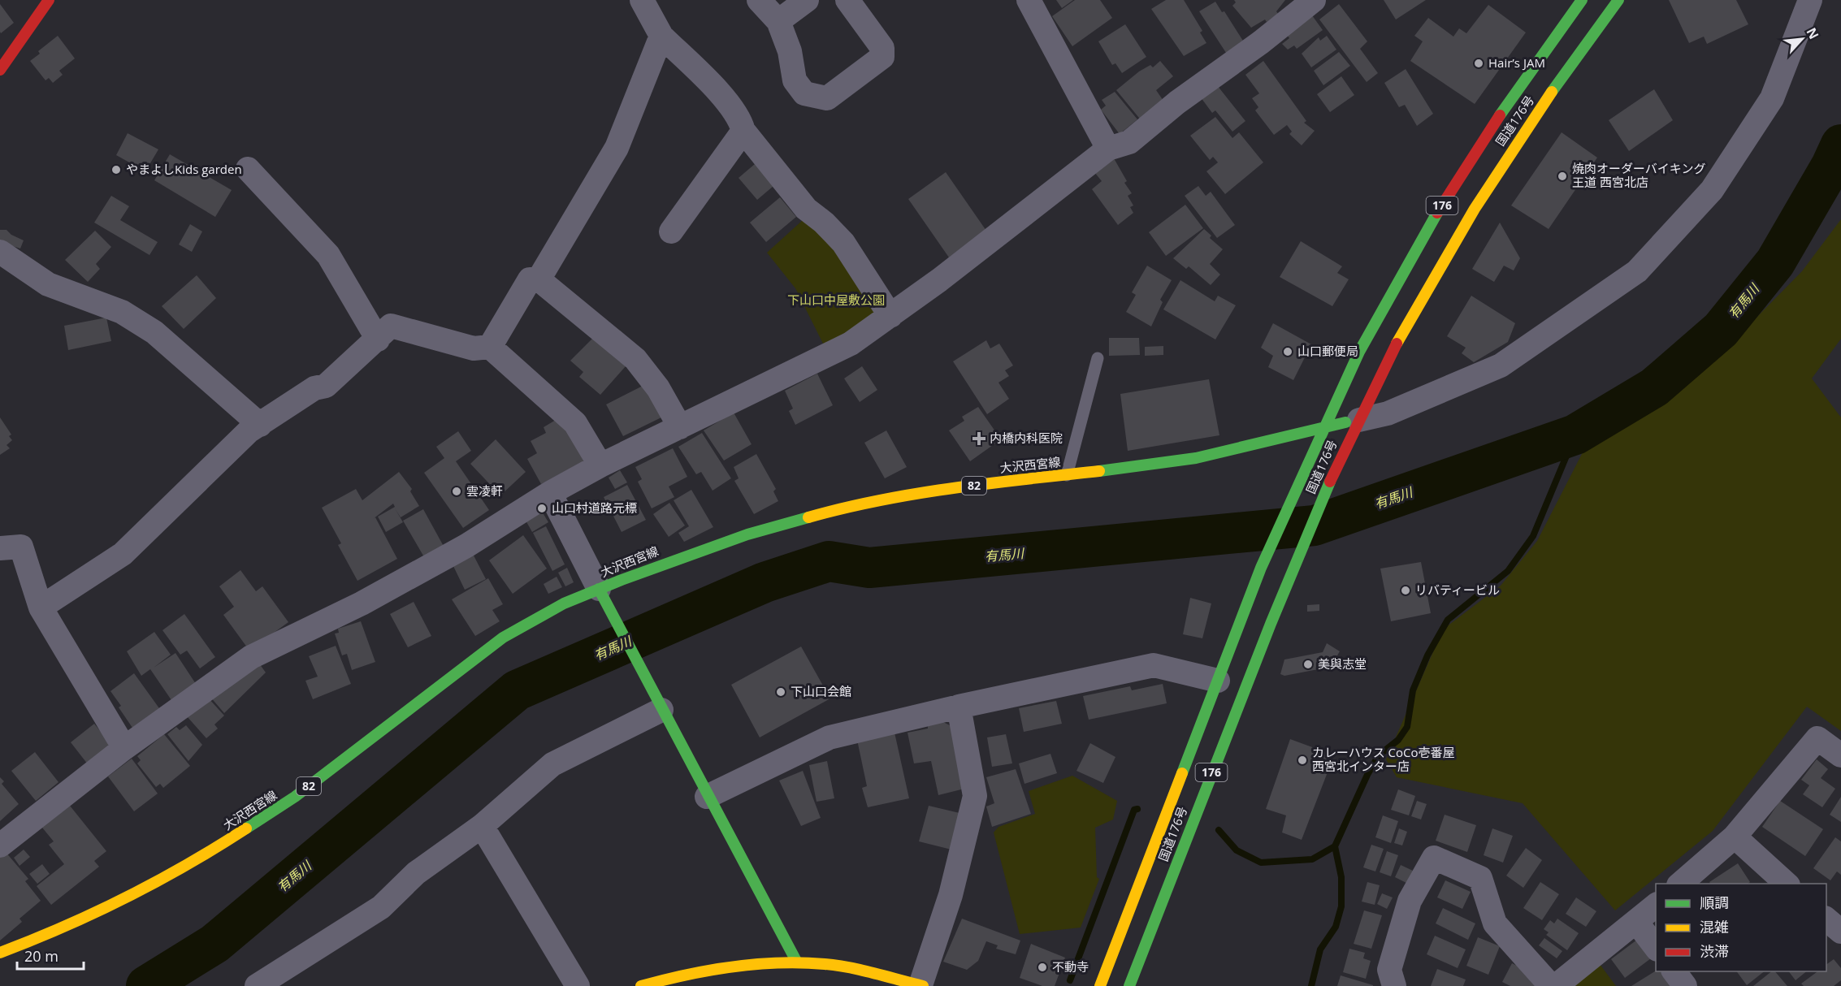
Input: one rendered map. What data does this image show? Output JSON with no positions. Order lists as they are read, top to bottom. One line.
{"streets":{"main road":["国道176号","176","大沢西宮線","82"]},"crossings":[["国道176号","大沢西宮線"]],"water":["有馬川"],"parks":["下山口中屋敷公園"],"places":{"other":["Hair’s JAM","やまよしKids garden","焼肉オーダーバイキング 王道 西宮北店","山口郵便局","雲凌軒","山口村道路元標","リバティービル","美與志堂","下山口会館","カレーハウス CoCo壱番屋 西宮北インター店","不動寺"],"health":["内橋内科医院"]},"legend":["順調","混雑","渋滞"],"scale_bar":"20 m","north":"top right"}
